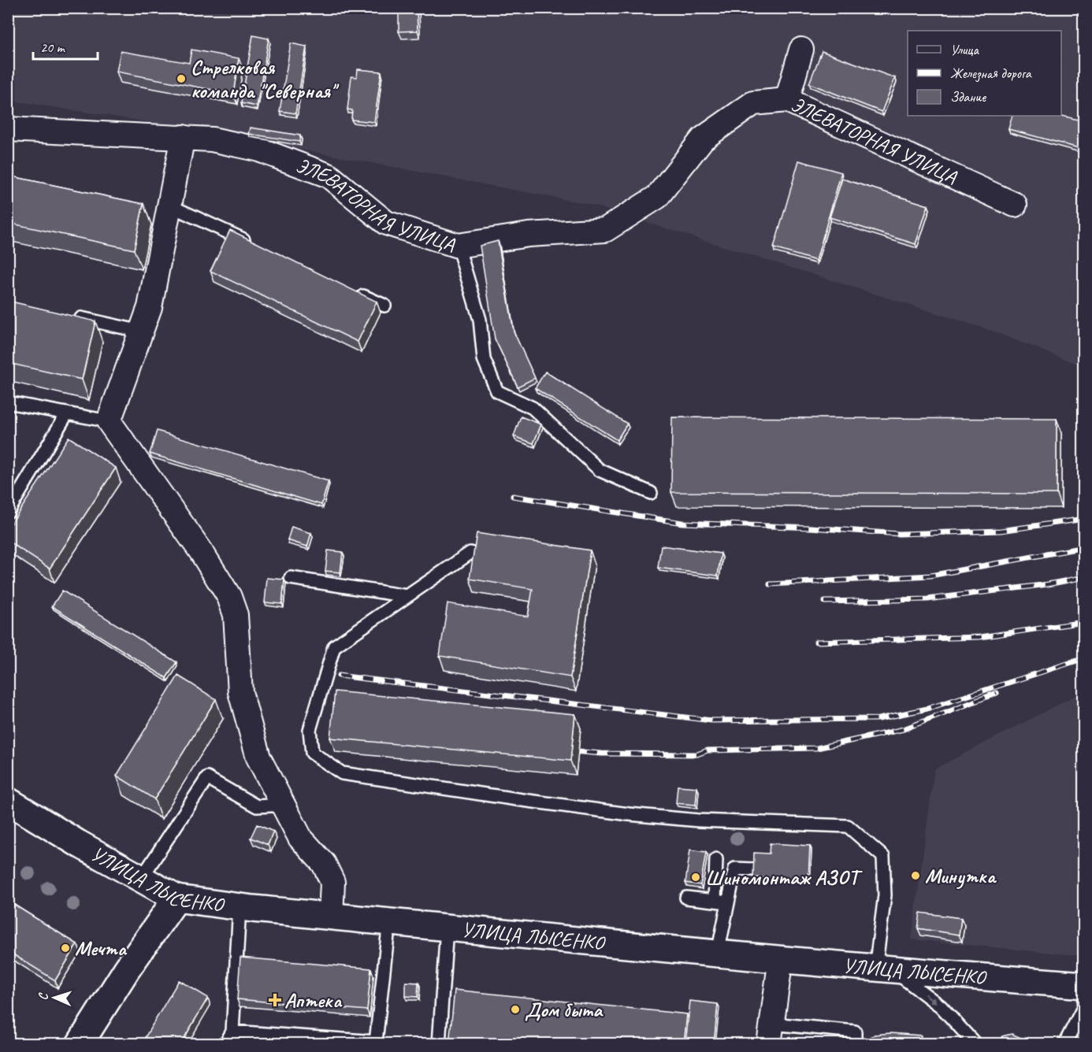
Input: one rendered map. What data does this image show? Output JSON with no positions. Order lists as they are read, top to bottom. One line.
{"streets":{"main road":["УЛИЦА ЛЫСЕНКО"],"street":["ЭЛЕВАТОРНАЯ УЛИЦА"]},"places":{"other":["Стрелковая команда \"Северная\"","Минутка","Шиномонтаж АЗОТ","Мечта","Дом быта"],"health":["Аптека"]},"legend":["Улица","Железная дорога","Здание"],"scale_bar":"20 m","north":"left"}
